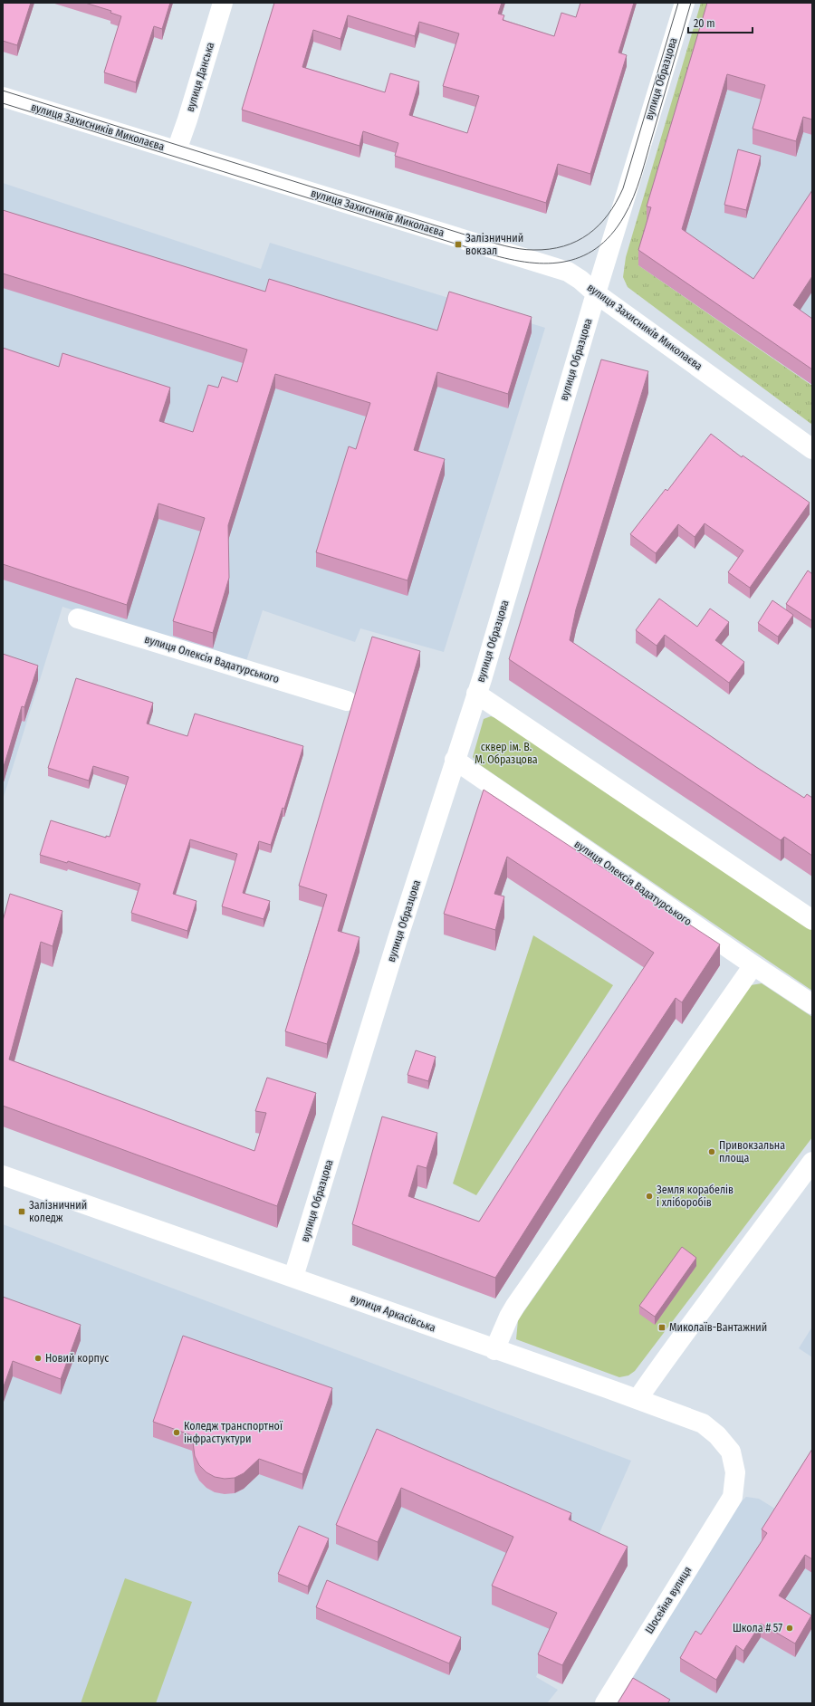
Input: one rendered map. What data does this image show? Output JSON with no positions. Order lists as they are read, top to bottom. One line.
{"streets":{"street":["вулиця Данська","вулиця Образцова","вулиця Захисників Миколаєва","вулиця Олексія Вадатурського","вулиця Аркасівська","Шосейна вулиця"]},"crossings":[["вулиця Данська","вулиця Захисників Миколаєва"],["вулиця Образцова","вулиця Захисників Миколаєва"],["вулиця Образцова","вулиця Олексія Вадатурського"],["вулиця Образцова","вулиця Аркасівська"],["вулиця Аркасівська","Шосейна вулиця"]],"parks":["сквер ім. В. М. Образцова"],"places":{"transit":["Залізничний вокзал","Залізничний коледж","Миколаїв-Вантажний"],"other":["Привокзальна площа","Земля корабелів і хліборобів","Новий корпус","Коледж транспортної інфрастуктури","Школа # 57"]},"scale_bar":"20 m"}
